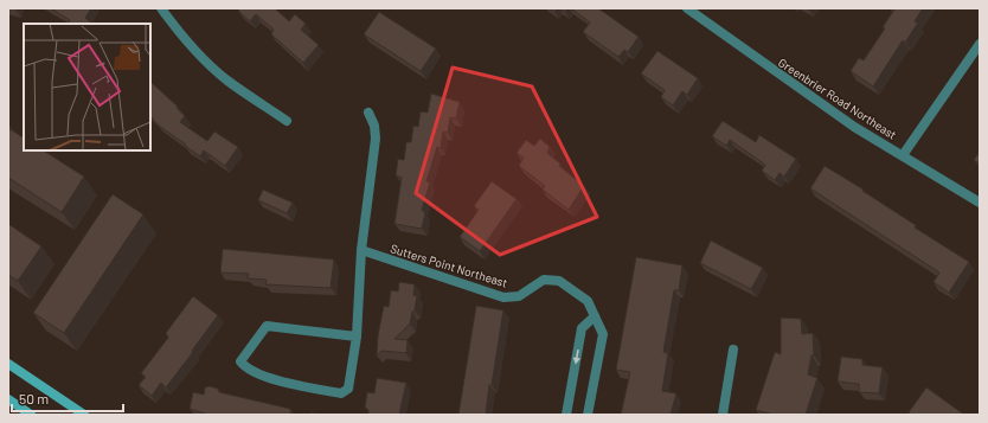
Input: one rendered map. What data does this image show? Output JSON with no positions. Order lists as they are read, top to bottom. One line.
{"streets":{"street":["Greenbrier Road Northeast","Sutters Point Northeast"]},"scale_bar":"50 m"}
